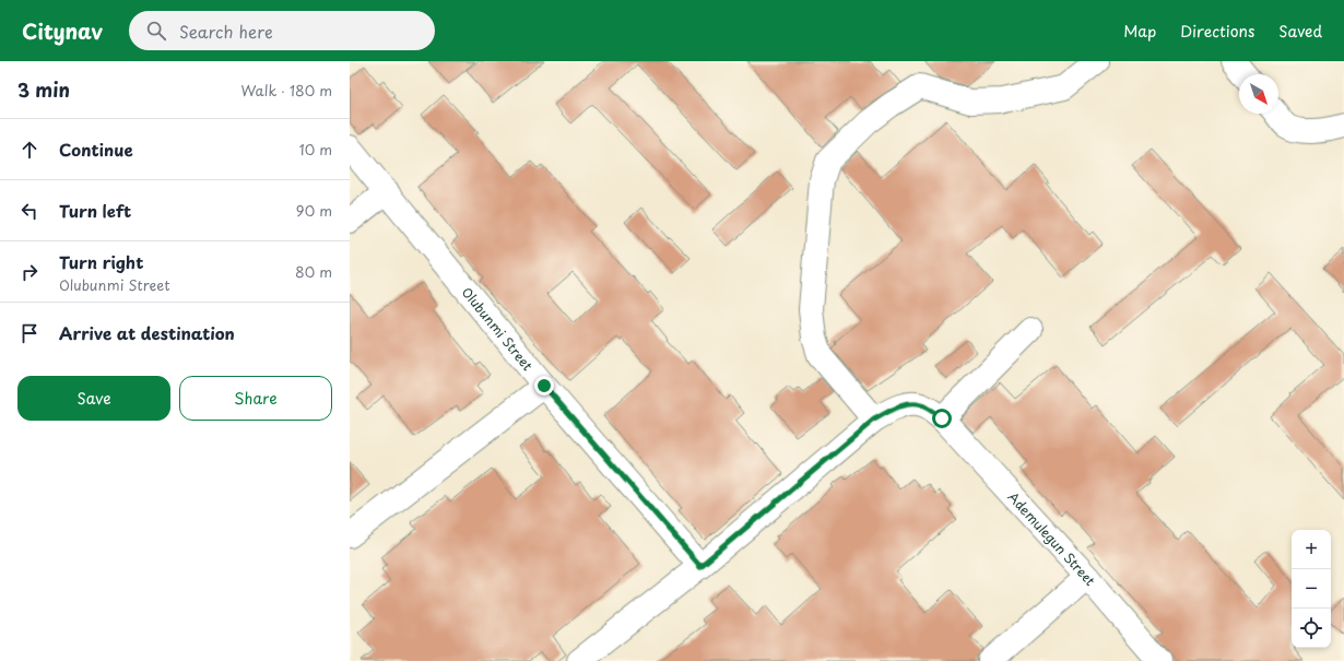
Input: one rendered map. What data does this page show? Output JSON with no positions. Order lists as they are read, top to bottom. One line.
{"streets":{"street":["Olubunmi Street","Ademulegun Street"]},"crossings":[["Olubunmi Street","Ademulegun Street"]],"north":"bottom right","page":{"header":"Citynav","search":"Search here","nav":["Map","Directions","Saved"],"heading":["3 min","Walk · 180 m"],"list":[["Continue","10 m"],["Turn left","90 m"],["Turn right","Olubunmi Street","80 m"],"Arrive at destination"],"buttons":["Save","Share"],"map_buttons":["+","−"]}}
